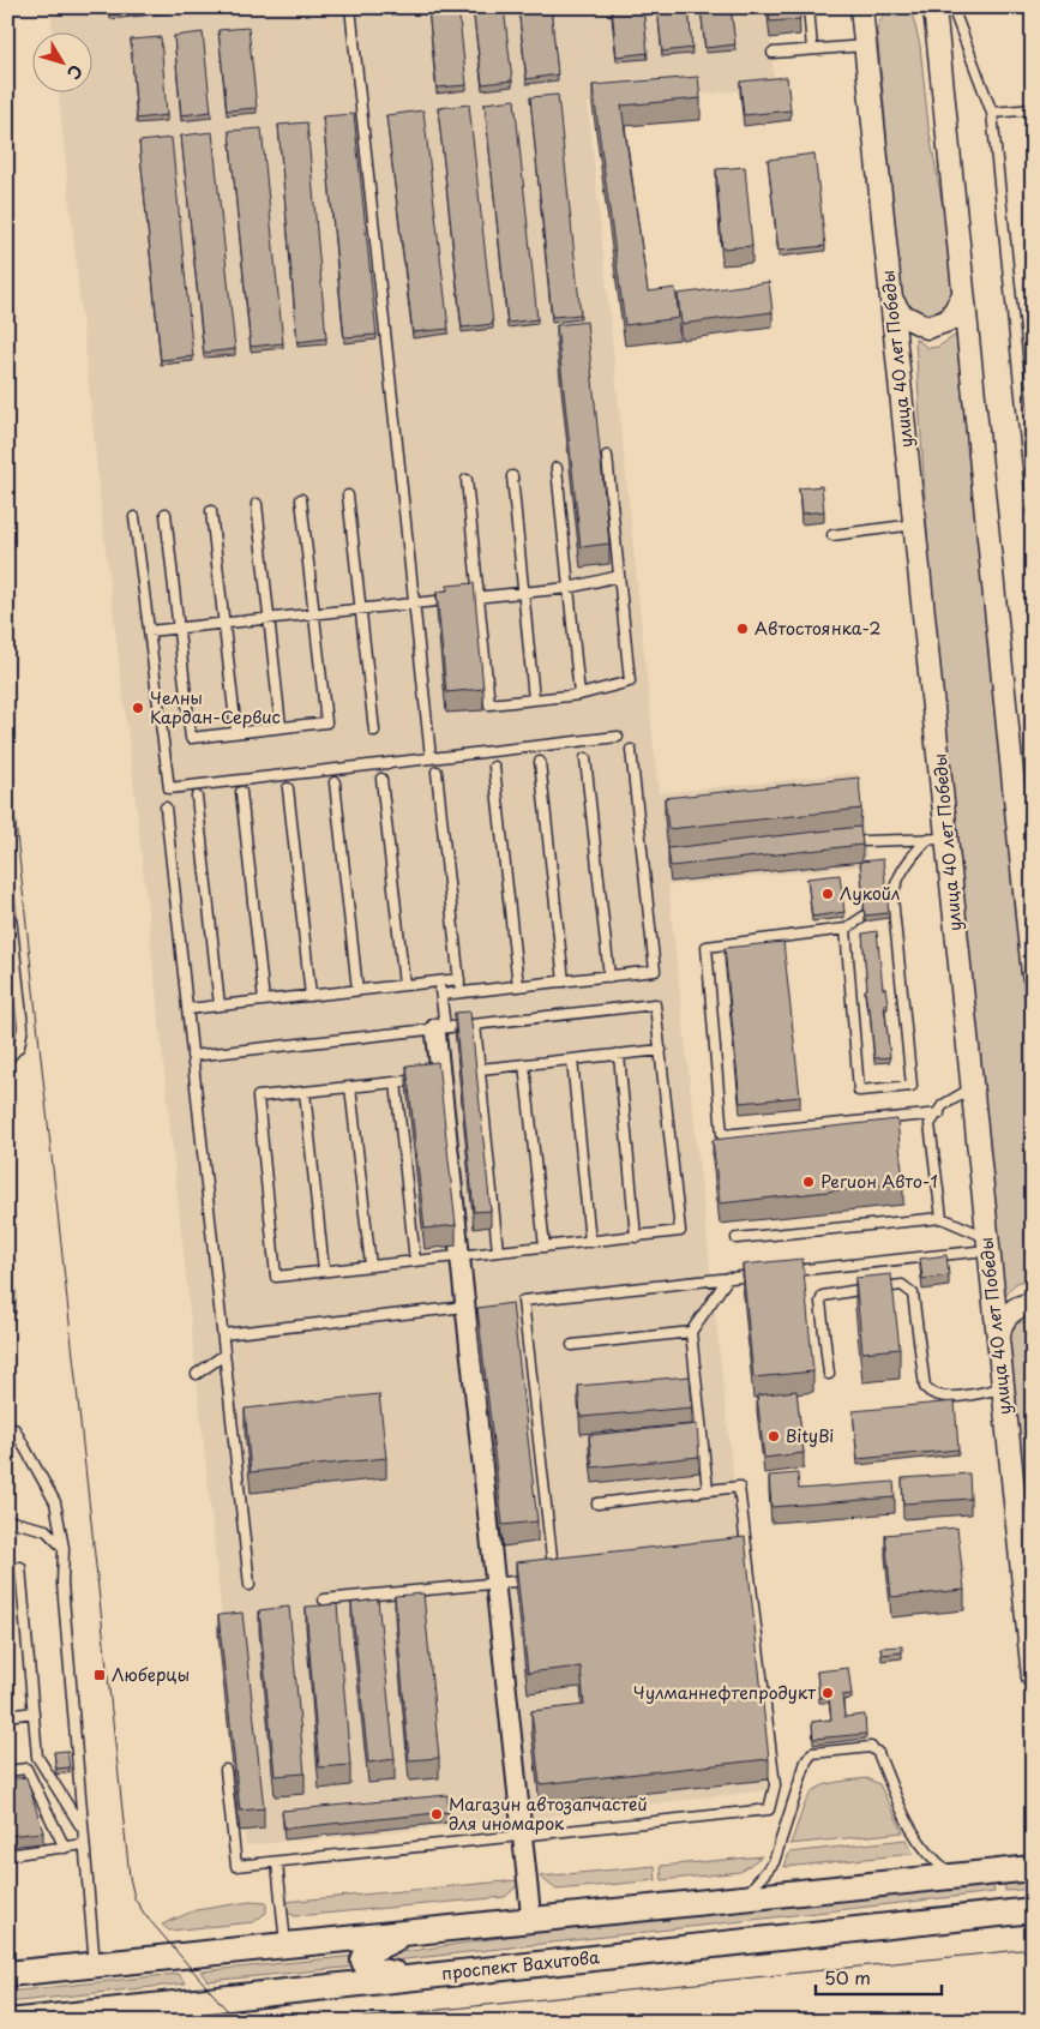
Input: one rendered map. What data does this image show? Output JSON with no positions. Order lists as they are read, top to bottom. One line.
{"streets":{"main road":["проспект Вахитова"],"street":["улица 40 лет Победы"]},"places":{"other":["Автостоянка-2","Челны Кардан-Сервис","Лукойл","Регион Авто-1","BityBi","Чулманнефтепродукт","Магазин автозапчастей для иномарок"],"transit":["Люберцы"]},"scale_bar":"50 m","north":"bottom right"}
